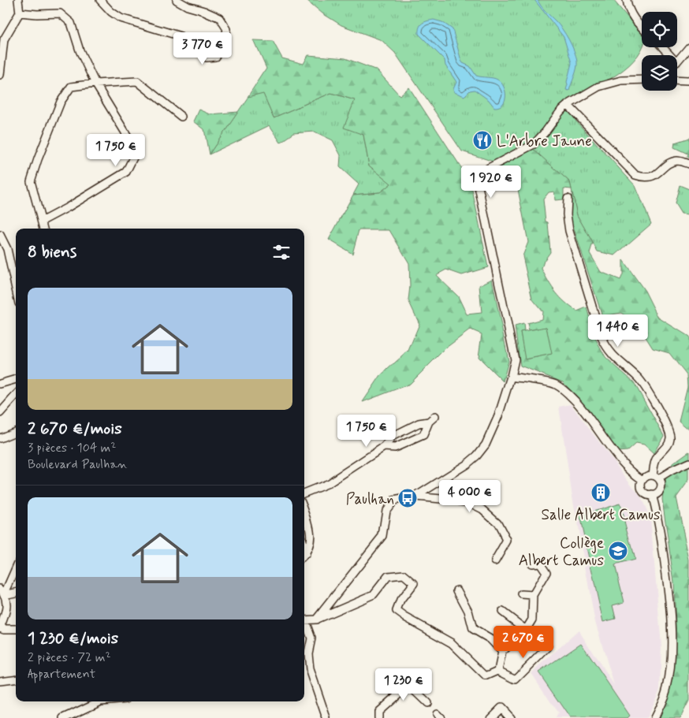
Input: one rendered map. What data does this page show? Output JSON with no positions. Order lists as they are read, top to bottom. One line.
{"places":{"restaurant":["L'Arbre Jaune"],"building":["Salle Albert Camus"],"bus stop":["Paulhan"],"school or university":["Collège Albert Camus"]},"page":{"price":["3 770 €","1 750 €","1 920 €","1 440 €","1 750 €","4 000 €","2 670 €","1 230 €"],"heading":"8 biens","list":[{"name":"2 670 €/mois","note":"3 pièces · 104 m² · Boulevard Paulhan"},{"name":"1 230 €/mois","note":"2 pièces · 72 m² · Appartement"}]}}
